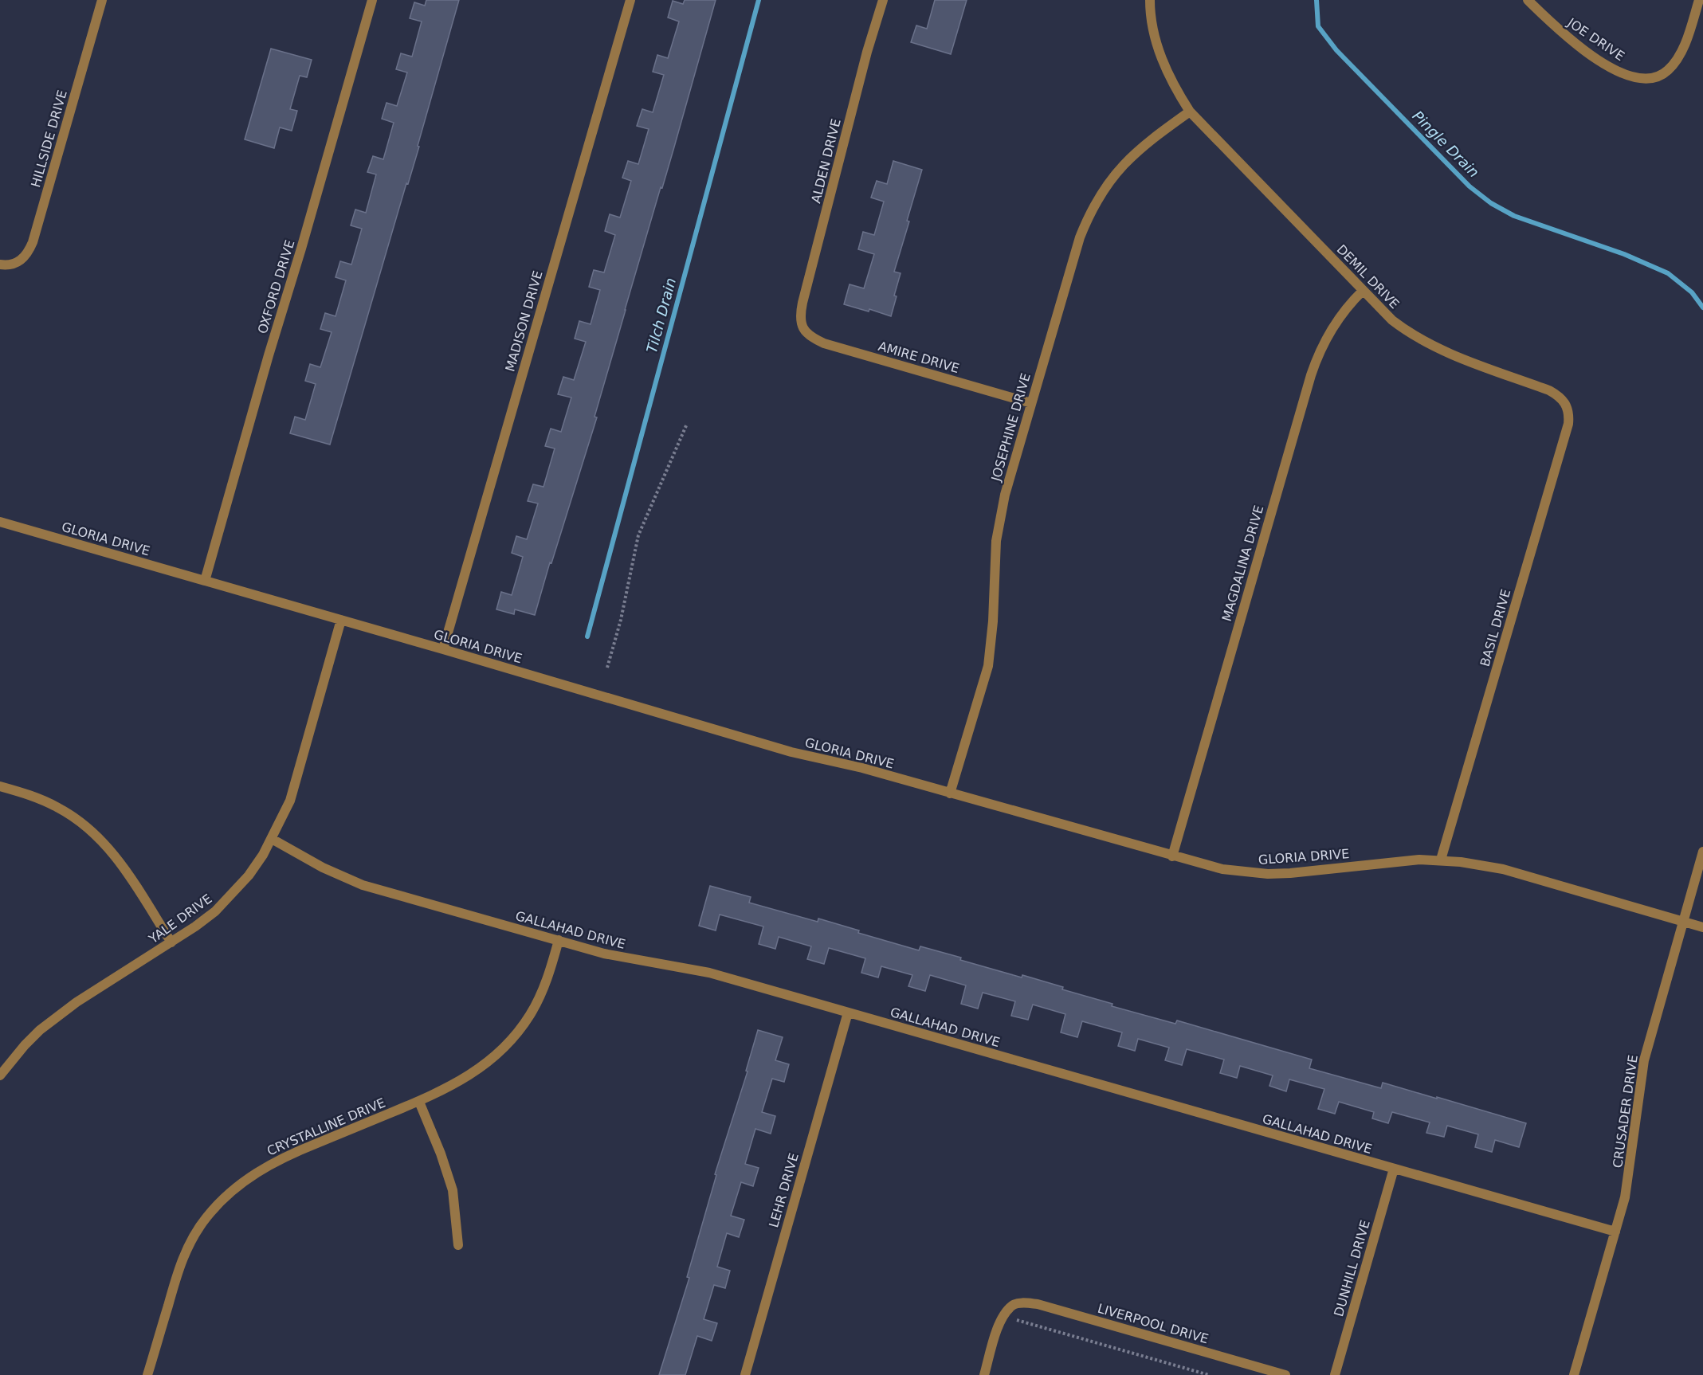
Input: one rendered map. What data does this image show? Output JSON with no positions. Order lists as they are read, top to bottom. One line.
{"streets":{"street":["JOE DRIVE","HILLSIDE DRIVE","ALDEN DRIVE","DEMIL DRIVE","OXFORD DRIVE","MADISON DRIVE","AMIRE DRIVE","JOSEPHINE DRIVE","GLORIA DRIVE","MAGDALINA DRIVE","BASIL DRIVE","YALE DRIVE","GALLAHAD DRIVE","CRUSADER DRIVE","CRYSTALLINE DRIVE","LEHR DRIVE","DUNHILL DRIVE","LIVERPOOL DRIVE"]},"crossings":[["ALDEN DRIVE","AMIRE DRIVE"],["DEMIL DRIVE","JOSEPHINE DRIVE"],["DEMIL DRIVE","MAGDALINA DRIVE"],["DEMIL DRIVE","BASIL DRIVE"],["OXFORD DRIVE","GLORIA DRIVE"],["MADISON DRIVE","GLORIA DRIVE"],["AMIRE DRIVE","JOSEPHINE DRIVE"],["JOSEPHINE DRIVE","GLORIA DRIVE"],["GLORIA DRIVE","MAGDALINA DRIVE"],["GLORIA DRIVE","BASIL DRIVE"],["GLORIA DRIVE","YALE DRIVE"],["GLORIA DRIVE","CRUSADER DRIVE"],["YALE DRIVE","GALLAHAD DRIVE"],["GALLAHAD DRIVE","CRUSADER DRIVE"],["GALLAHAD DRIVE","CRYSTALLINE DRIVE"],["GALLAHAD DRIVE","LEHR DRIVE"],["GALLAHAD DRIVE","DUNHILL DRIVE"]],"water":["Pingle Drain","Tilch Drain"]}
